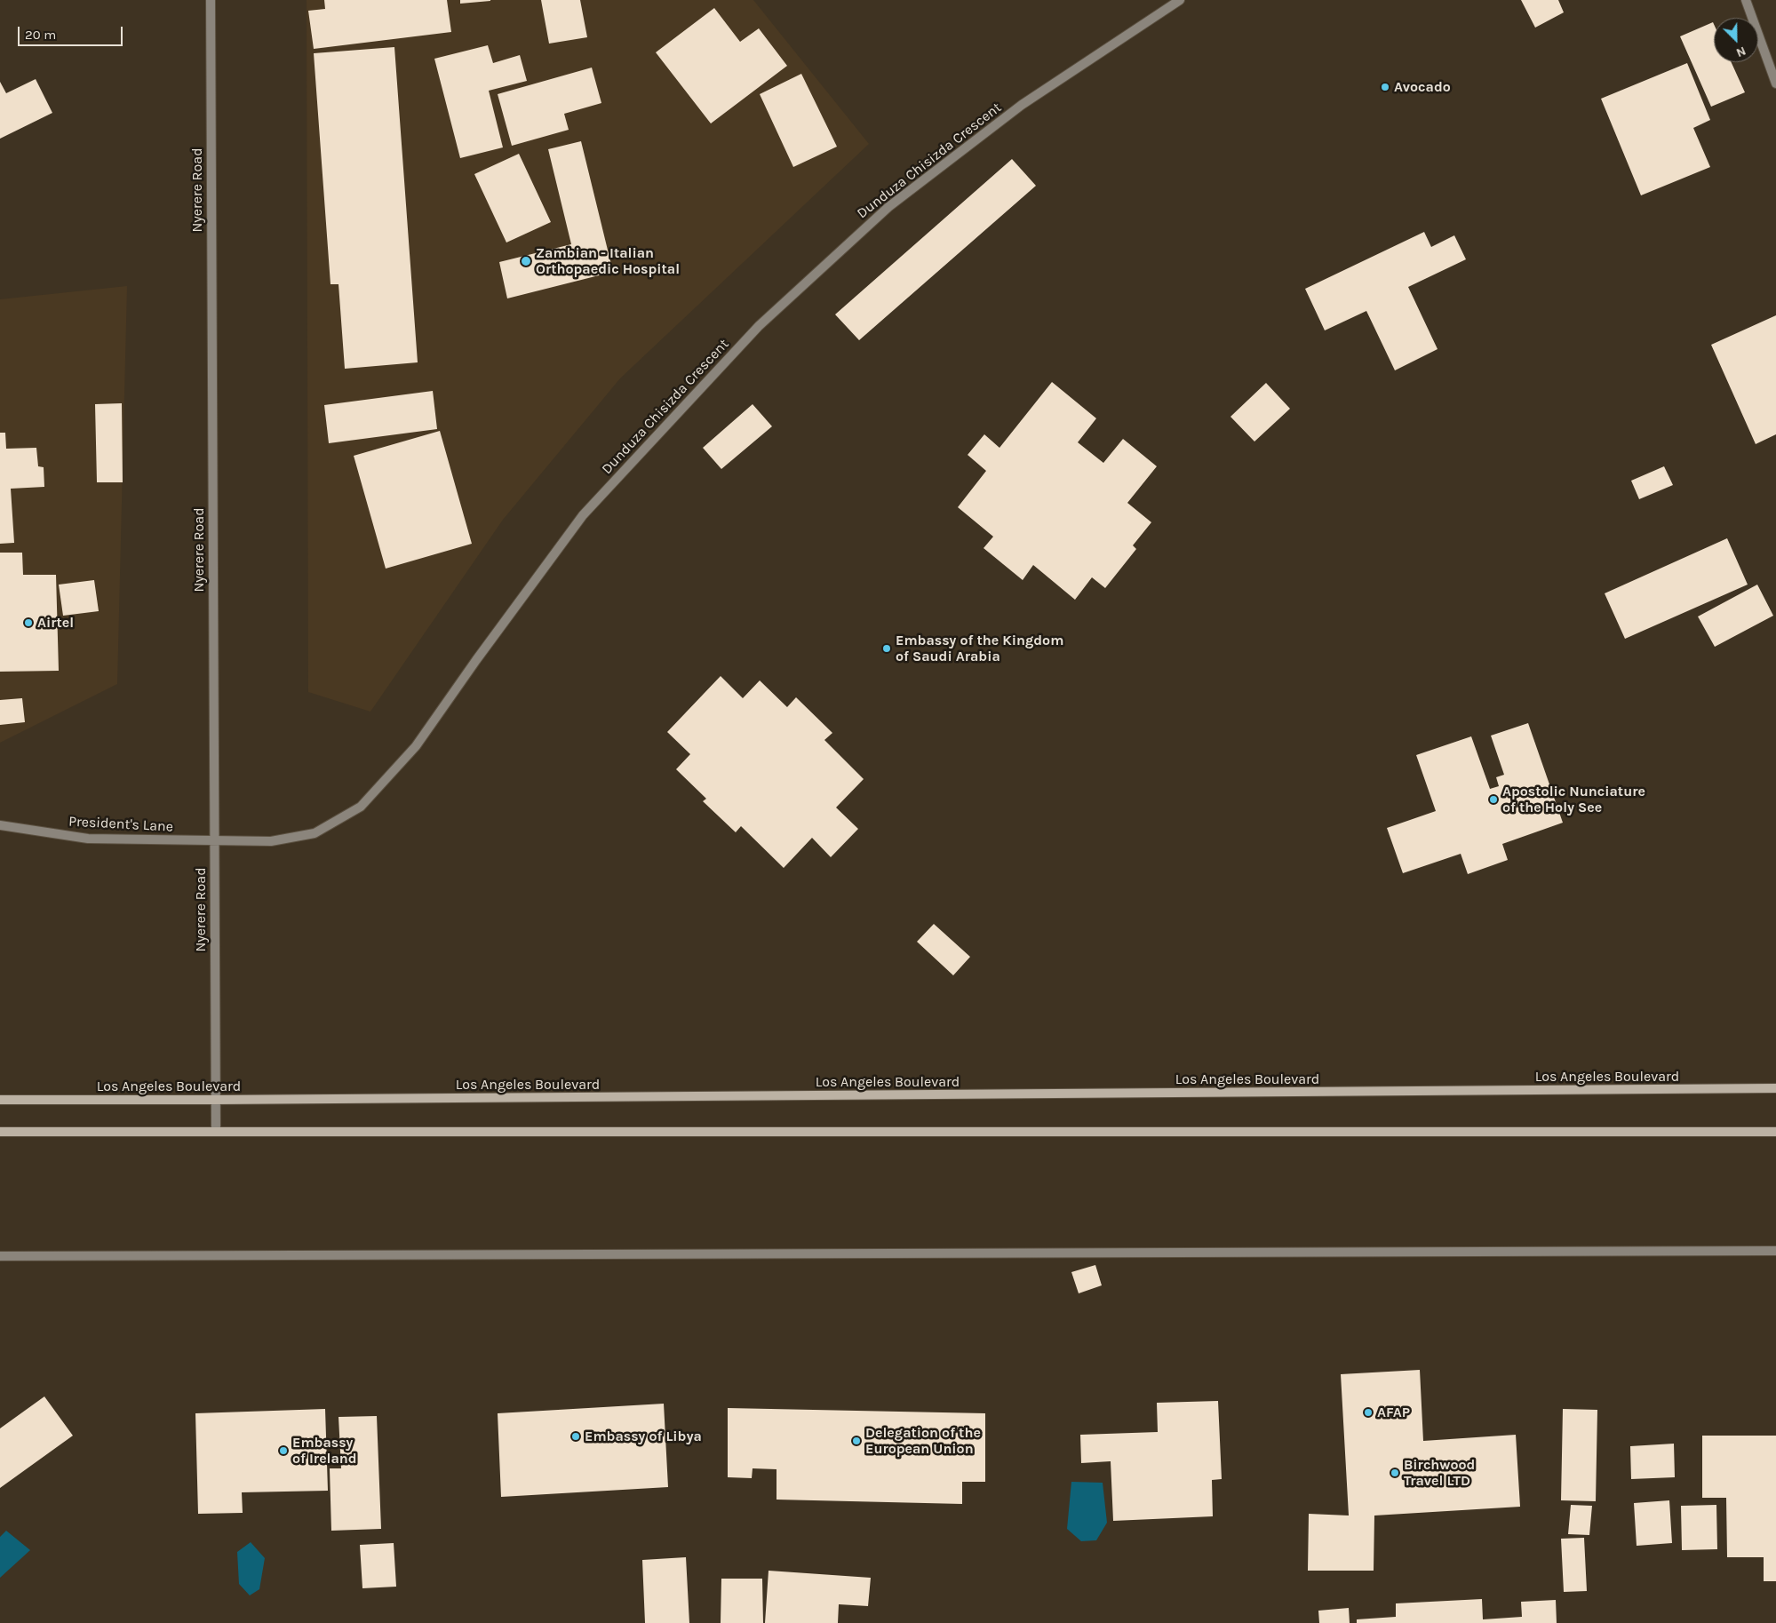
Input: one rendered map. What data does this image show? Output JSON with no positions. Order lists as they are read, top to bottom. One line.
{"streets":{"main road":["Los Angeles Boulevard"],"street":["Dunduza Chisizda Crescent","Nyerere Road","President's Lane"]},"crossings":[["Dunduza Chisizda Crescent","Nyerere Road"],["Dunduza Chisizda Crescent","President's Lane"],["Nyerere Road","President's Lane"],["Nyerere Road","Los Angeles Boulevard"]],"places":["Avocado","Zambian - Italian Orthopaedic Hospital","Airtel","Embassy of the Kingdom of Saudi Arabia","Apostolic Nunciature of the Holy See","AFAP","Embassy of Libya","Delegation of the European Union","Embassy of Ireland","Birchwood Travel LTD"],"scale_bar":"20 m","north":"bottom right"}
